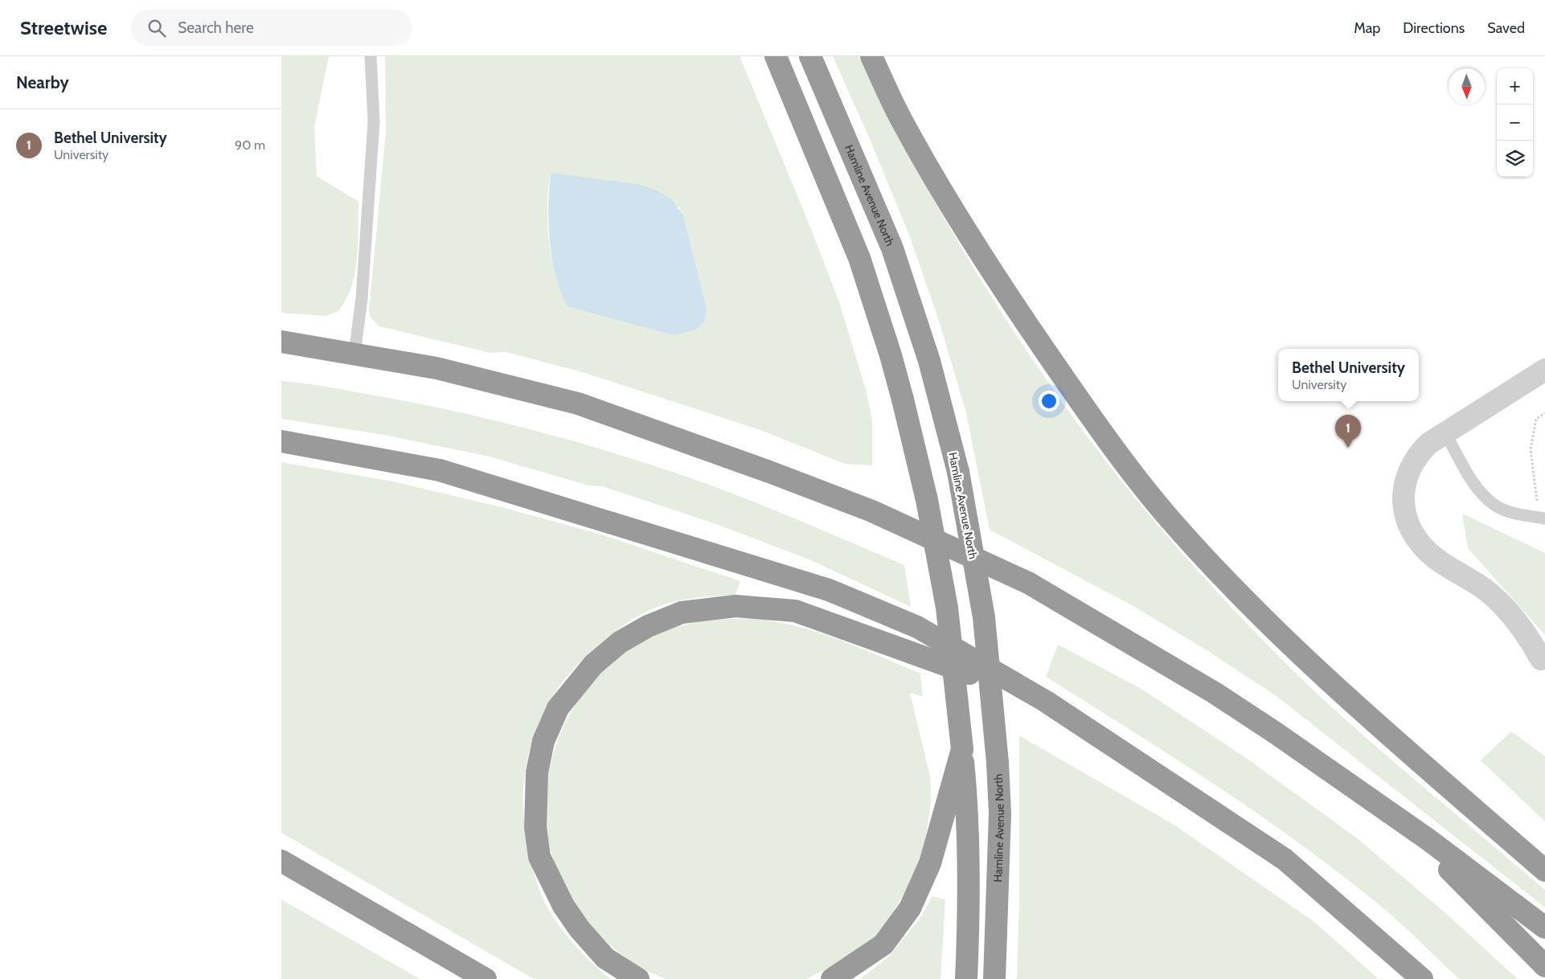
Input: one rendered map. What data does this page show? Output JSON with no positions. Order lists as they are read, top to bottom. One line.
{"streets":{"highway":["Hamline Avenue North"]},"north":"bottom","page":{"header":"Streetwise","search":"Search here","nav":["Map","Directions","Saved"],"heading":"Nearby","map_buttons":["+","−"],"list":[{"mark":"1","name":"Bethel University","note":"University","value":"90 m"}],"popup":["Bethel University","University"],"pins":"1"}}
